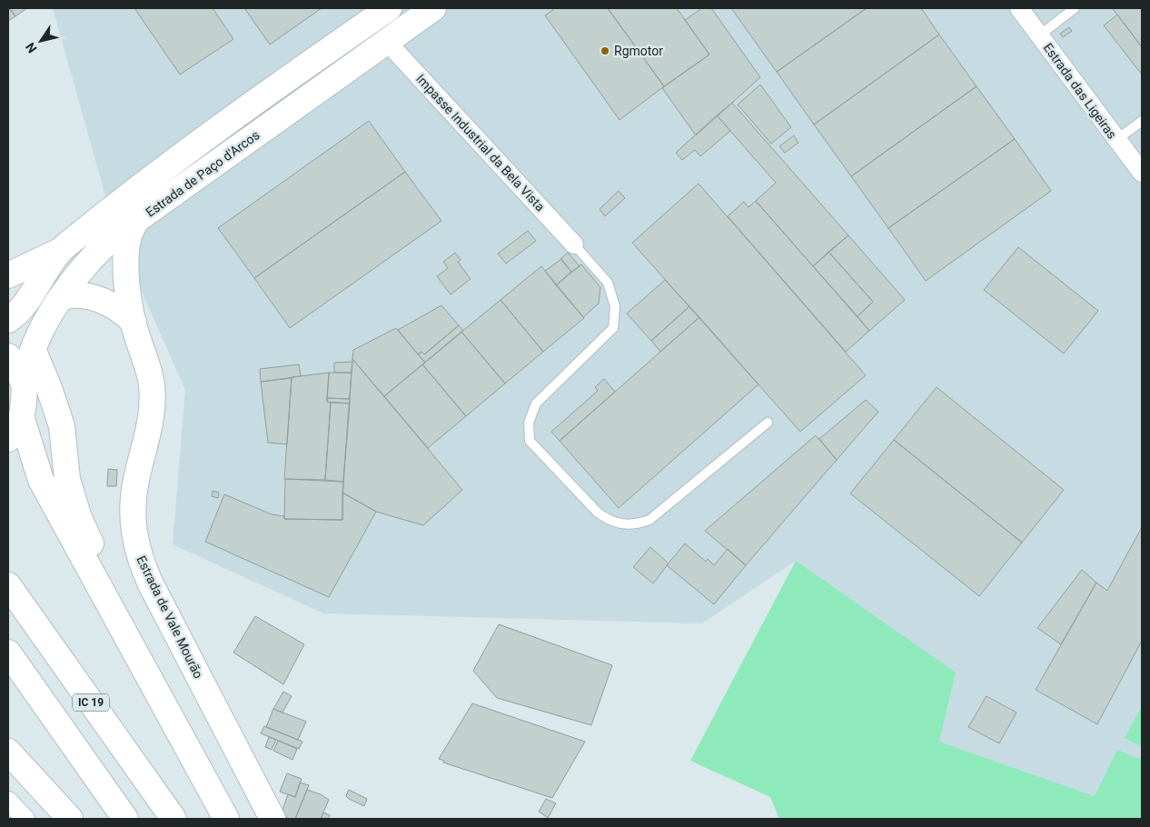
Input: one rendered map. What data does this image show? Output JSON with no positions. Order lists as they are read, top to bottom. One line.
{"streets":{"main road":["Estrada de Paço d'Arcos","Estrada de Vale Mourão","IC 19"],"street":["Estrada das Ligeiras","Impasse Industrial da Bela Vista"]},"crossings":[["Impasse Industrial da Bela Vista","Estrada de Paço d'Arcos"],["Estrada de Paço d'Arcos","Estrada de Vale Mourão"]],"places":["Rgmotor"],"north":"bottom left"}
